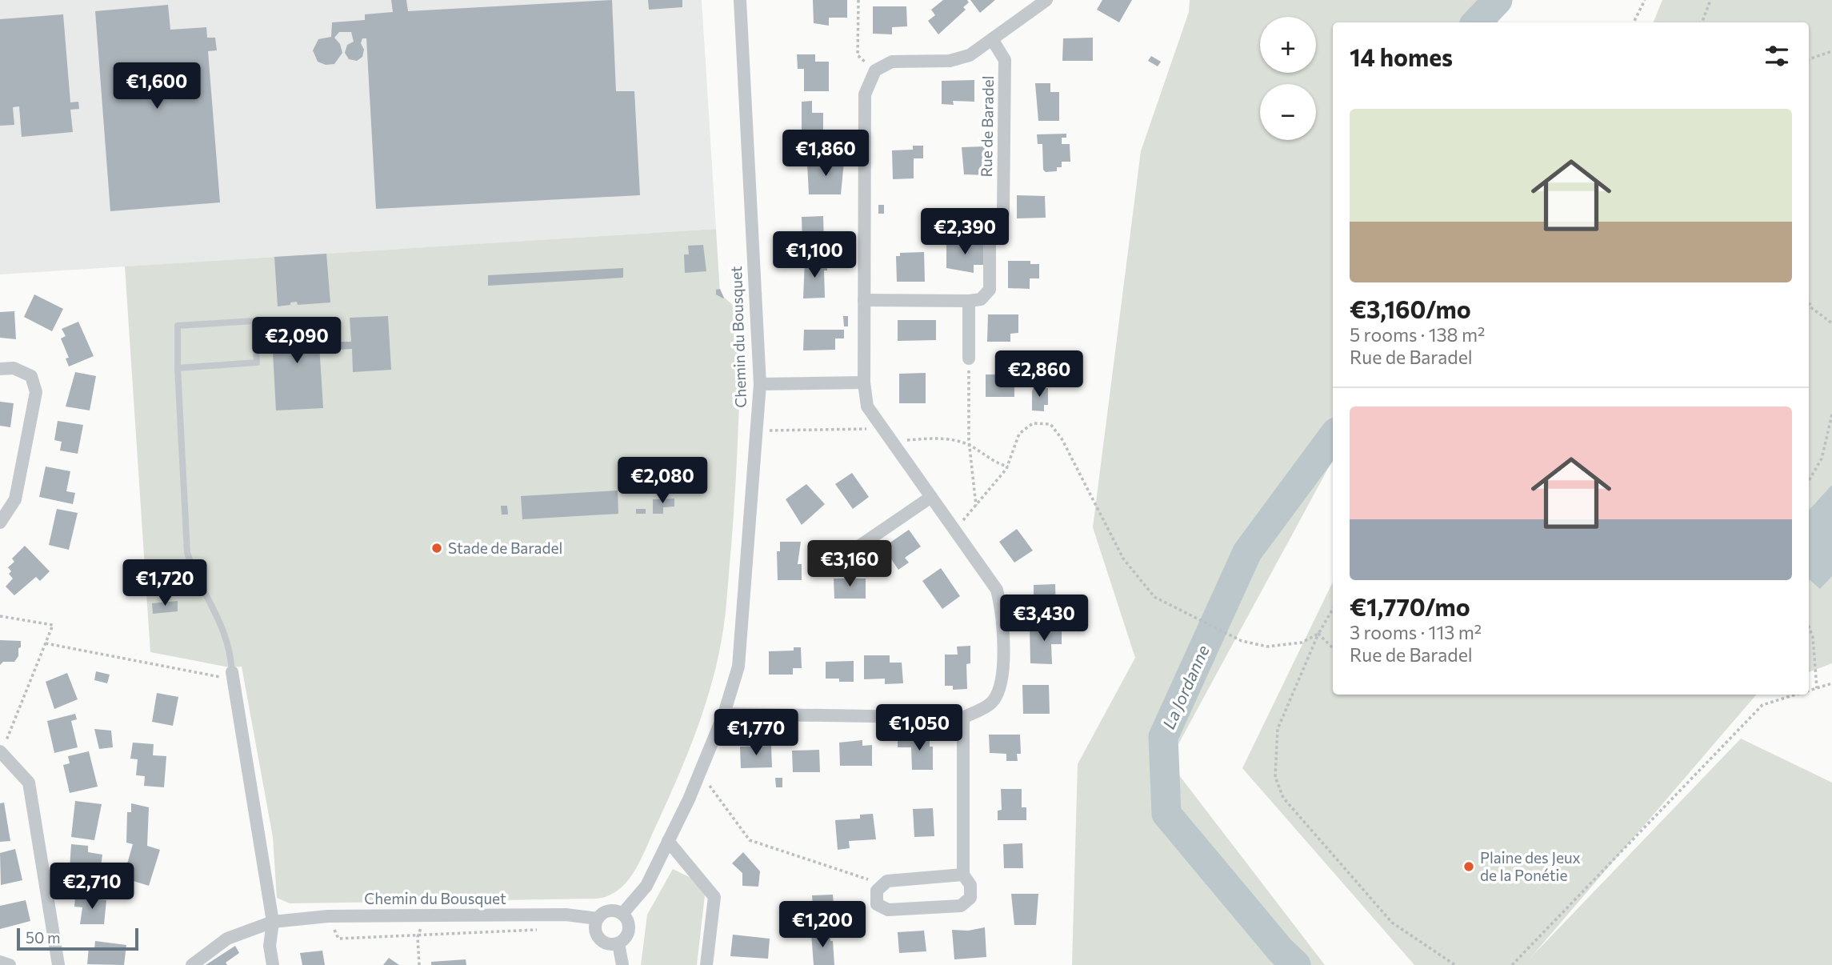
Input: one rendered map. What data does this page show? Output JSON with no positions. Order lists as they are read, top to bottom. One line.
{"streets":{"street":["Rue de Baradel","Chemin du Bousquet"]},"water":["La Jordanne"],"places":["Stade de Baradel","Plaine des Jeux de la Ponétie"],"scale_bar":"50 m","page":{"map_buttons":["+","−"],"heading":"14 homes","price":["€1,600","€1,860","€2,390","€1,100","€2,090","€2,860","€2,080","€3,160","€1,720","€3,430","€1,050","€1,770","€2,710","€1,200"],"list":[{"name":"€3,160/mo","note":"5 rooms · 138 m² · Rue de Baradel"},{"name":"€1,770/mo","note":"3 rooms · 113 m² · Rue de Baradel"}],"scale":"50 m"}}
